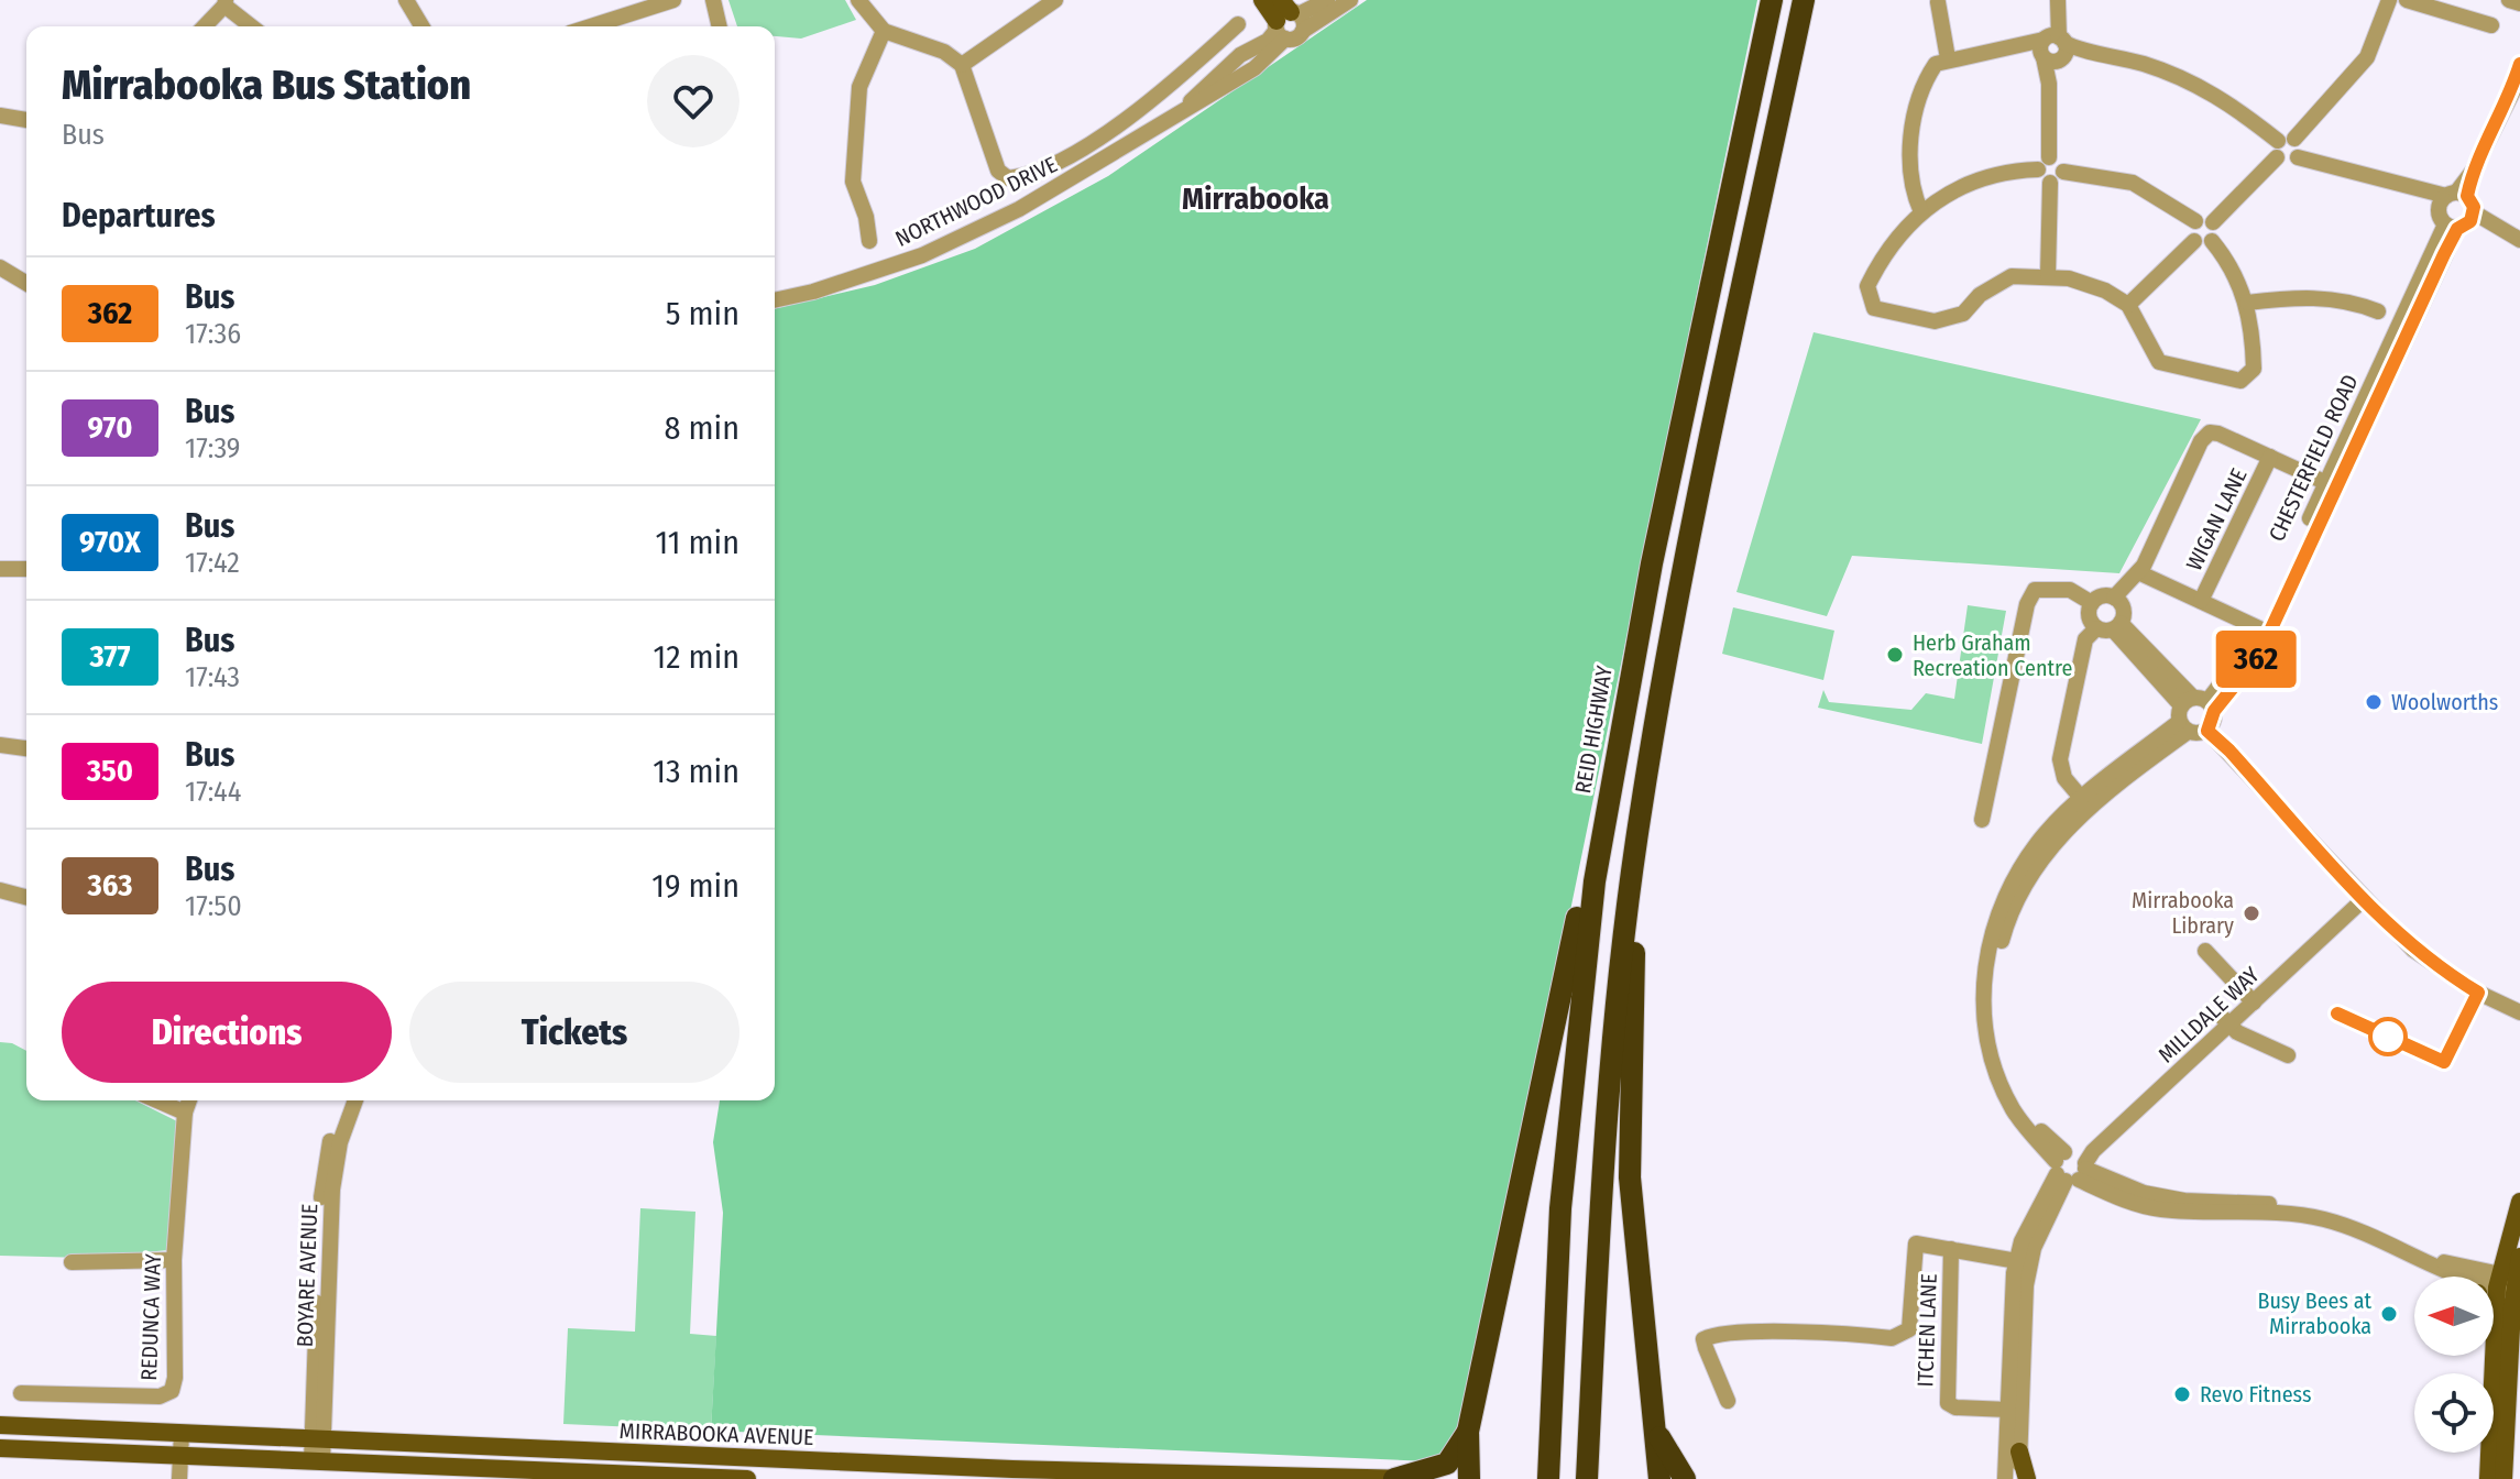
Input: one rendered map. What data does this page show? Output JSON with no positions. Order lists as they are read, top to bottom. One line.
{"streets":{"highway":["REID HIGHWAY"],"main road":["MIRRABOOKA AVENUE"],"street":["NORTHWOOD DRIVE","CHESTERFIELD ROAD","WIGAN LANE","MILLDALE WAY","BOYARE AVENUE","REDUNCA WAY","ITCHEN LANE"]},"crossings":[["MILLDALE WAY","ITCHEN LANE"],["BOYARE AVENUE","MIRRABOOKA AVENUE"]],"districts":["Mirrabooka"],"places":["Herb Graham Recreation Centre","Woolworths","Mirrabooka Library","Busy Bees at Mirrabooka","Revo Fitness"],"lines":["bus line 362"],"north":"left","page":{"on_map":"362","heading":[["Mirrabooka Bus Station","Bus"],"Departures"],"list":[{"mark":"362","name":"Bus","note":"17:36","value":"5 min"},{"mark":"970","name":"Bus","note":"17:39","value":"8 min"},{"mark":"970X","name":"Bus","note":"17:42","value":"11 min"},{"mark":"377","name":"Bus","note":"17:43","value":"12 min"},{"mark":"350","name":"Bus","note":"17:44","value":"13 min"},{"mark":"363","name":"Bus","note":"17:50","value":"19 min"}],"buttons":["Directions","Tickets"]}}
